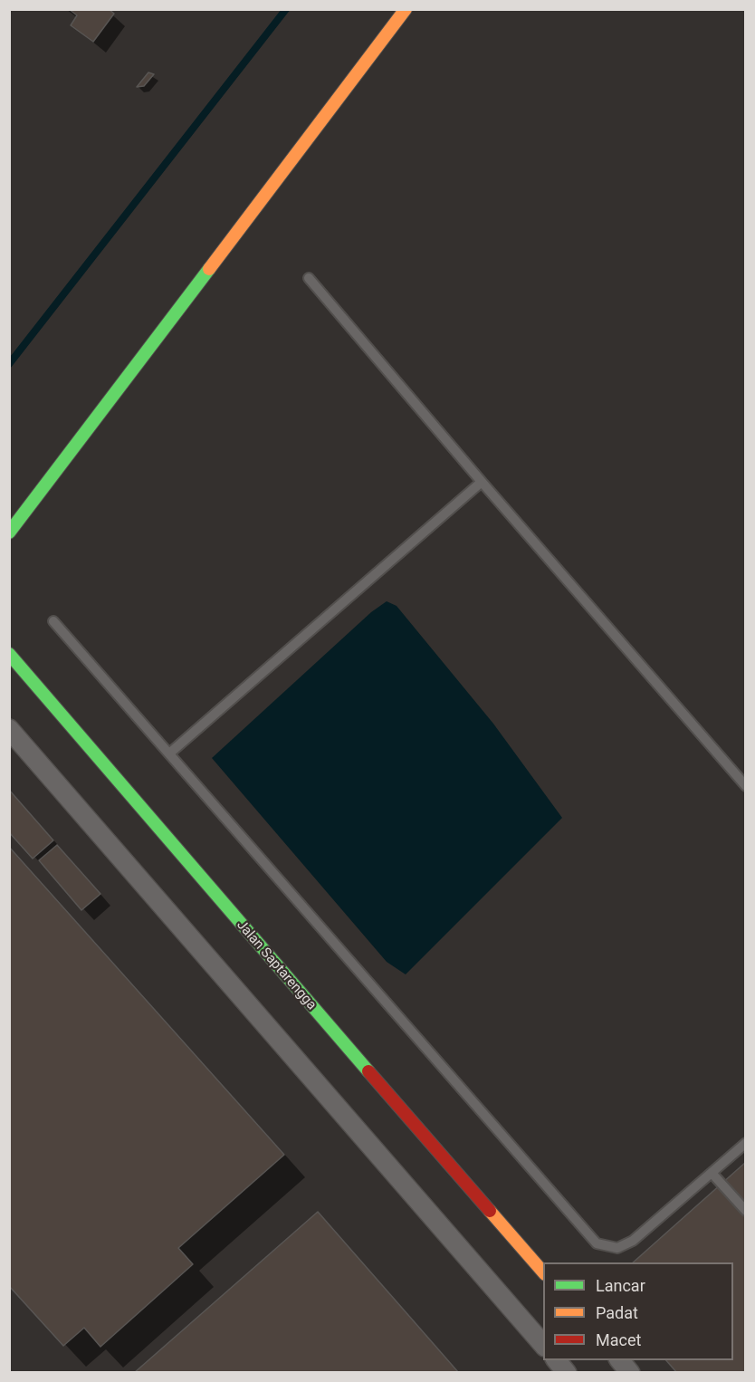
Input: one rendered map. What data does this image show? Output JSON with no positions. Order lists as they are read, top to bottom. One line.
{"streets":{"street":["Jalan Saptarengga"]},"legend":["Lancar","Padat","Macet"]}
